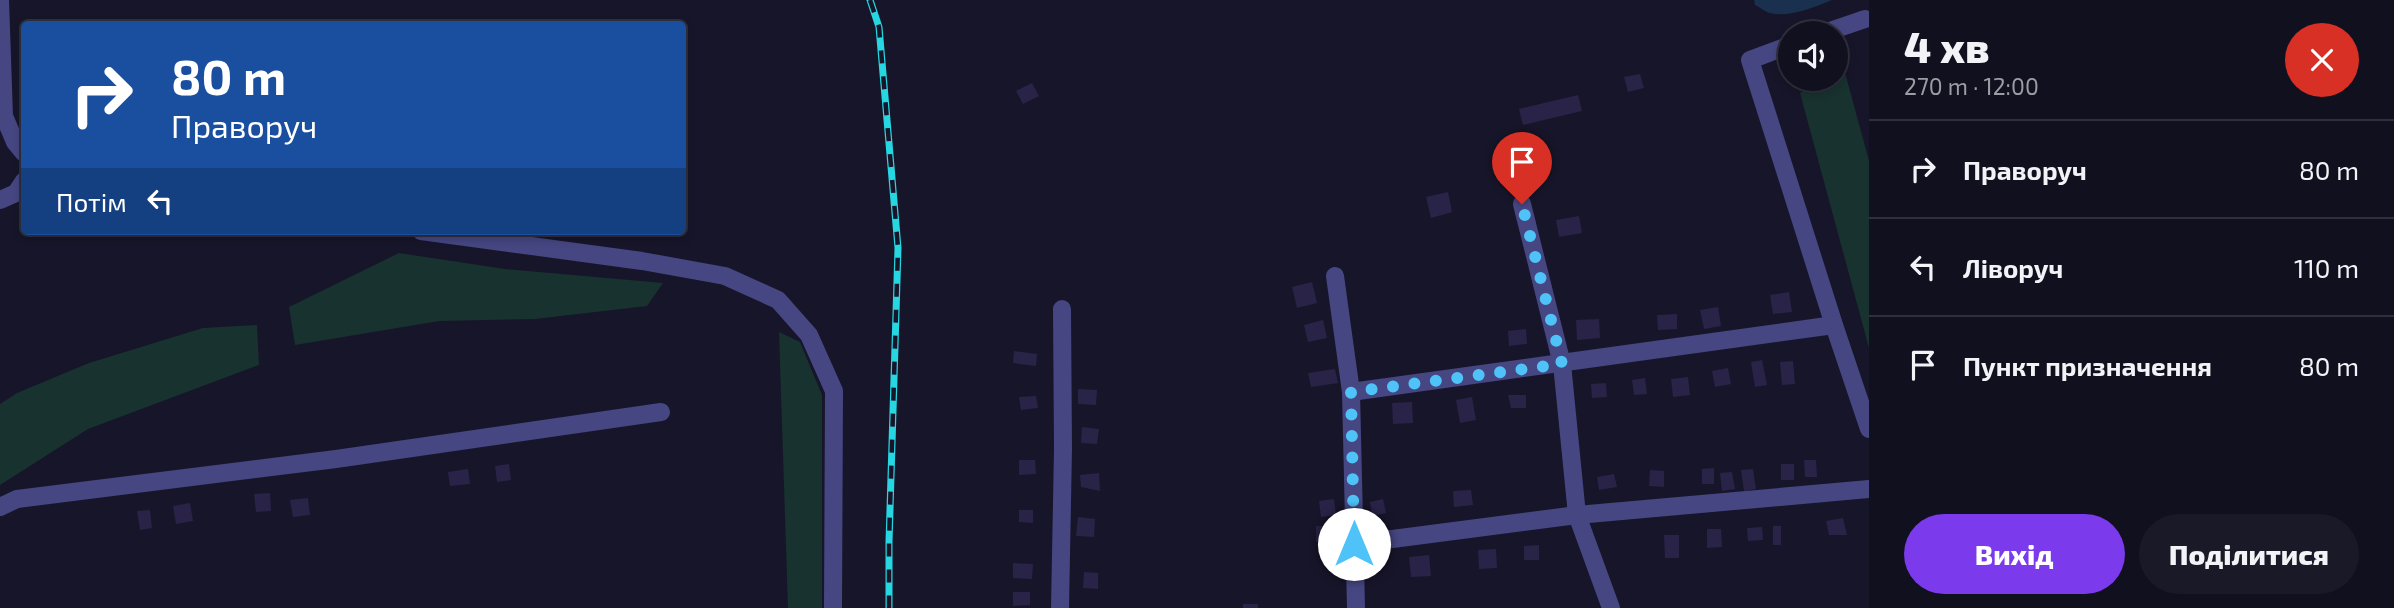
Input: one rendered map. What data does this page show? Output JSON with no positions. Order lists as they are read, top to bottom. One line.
{"page":{"heading":["4 хв","270 m · 12:00"],"turn":["80 m","Праворуч"],"list":[{"name":"Праворуч","value":"80 m"},{"name":"Ліворуч","value":"110 m"},{"name":"Пункт призначення","value":"80 m"}],"then":"Потім","buttons":["Вихід","Поділитися"]}}
